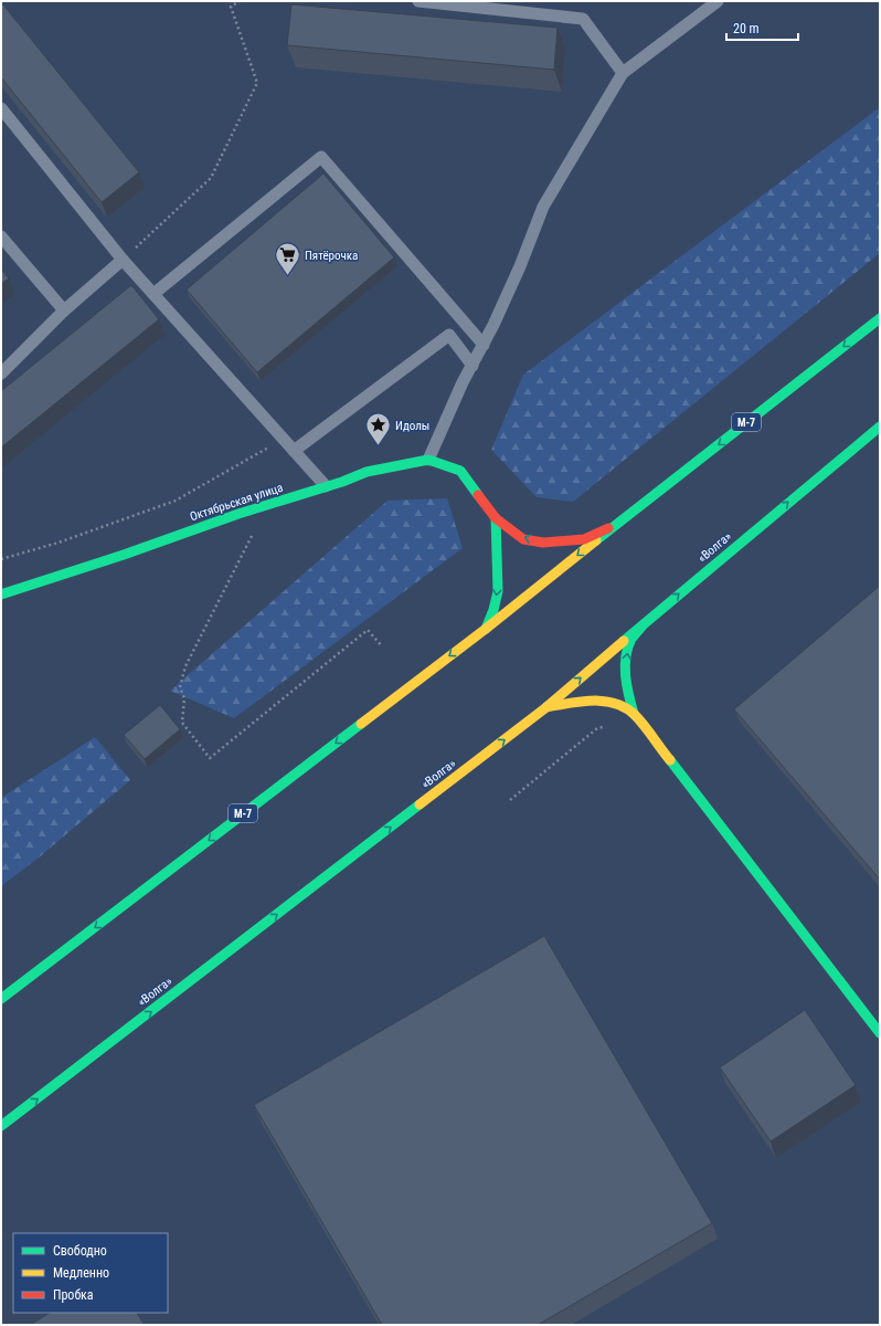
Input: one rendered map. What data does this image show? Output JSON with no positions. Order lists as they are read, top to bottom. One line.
{"streets":{"main road":["М-7","Октябрьская улица","«Волга»"]},"one_way":["«Волга»"],"places":{"supermarket":["Пятёрочка"],"place":["Идолы"]},"legend":["Свободно","Медленно","Пробка"],"scale_bar":"20 m"}
